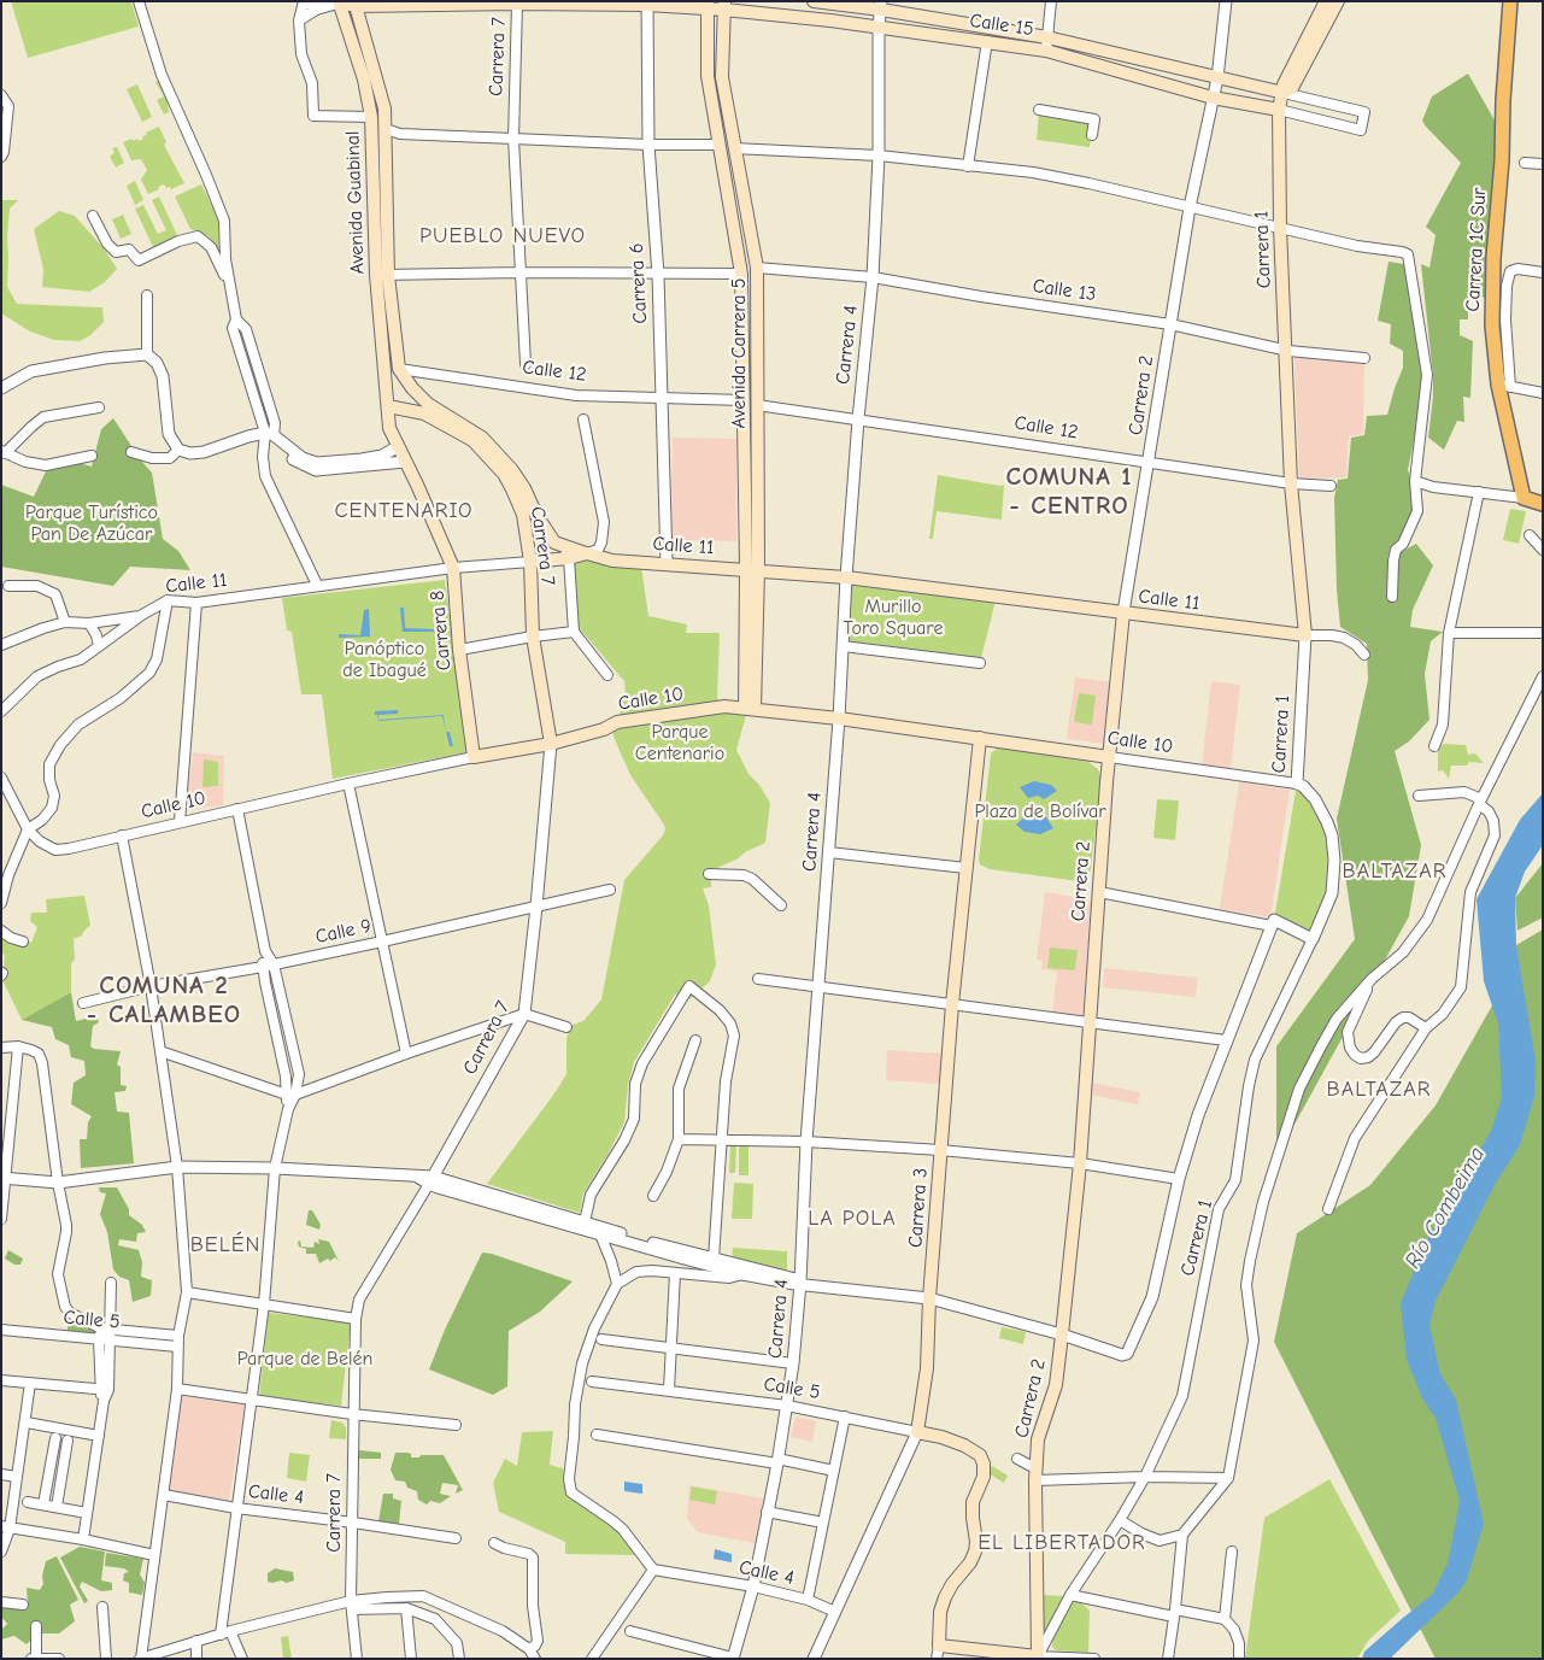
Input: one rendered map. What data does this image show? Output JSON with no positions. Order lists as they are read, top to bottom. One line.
{"streets":{"main road":["Calle 15","Carrera 7","Avenida Guabinal","Carrera 1","Carrera 1C Sur","Avenida Carrera 5","Carrera 2","Calle 11","Carrera 8","Calle 10","Carrera 3","Calle 5"],"street":["Carrera 6","Calle 13","Carrera 4","Calle 12","Calle 9","Calle 4"]},"crossings":[["Calle 15","Carrera 7"],["Calle 15","Avenida Guabinal"],["Calle 15","Carrera 1"],["Calle 15","Carrera 6"],["Calle 15","Carrera 4"],["Calle 15","Avenida Carrera 5"],["Calle 15","Carrera 2"],["Carrera 7","Avenida Guabinal"],["Carrera 7","Calle 11"],["Carrera 7","Carrera 8"],["Carrera 7","Calle 10"],["Carrera 7","Calle 9"],["Carrera 7","Calle 4"],["Avenida Guabinal","Calle 12"],["Avenida Guabinal","Carrera 8"],["Carrera 1","Calle 13"],["Carrera 1","Calle 12"],["Carrera 1","Carrera 2"],["Carrera 1","Calle 11"],["Carrera 1","Calle 10"],["Carrera 6","Calle 12"],["Carrera 6","Calle 11"],["Calle 13","Carrera 4"],["Calle 13","Avenida Carrera 5"],["Calle 13","Carrera 2"],["Carrera 4","Calle 12"],["Carrera 4","Calle 11"],["Carrera 4","Calle 10"],["Carrera 4","Calle 5"],["Carrera 4","Calle 4"],["Avenida Carrera 5","Calle 12"],["Avenida Carrera 5","Calle 11"],["Avenida Carrera 5","Calle 10"],["Calle 12","Carrera 2"],["Carrera 2","Calle 11"],["Carrera 2","Calle 10"],["Calle 11","Carrera 8"],["Carrera 8","Calle 10"],["Calle 10","Carrera 3"],["Carrera 3","Calle 5"],["Carrera 3","Calle 4"]],"districts":["PUEBLO NUEVO","COMUNA 1 - CENTRO","CENTENARIO","BALTAZAR","COMUNA 2 - CALAMBEO","BALTAZAR","LA POLA","BELÉN","EL LIBERTADOR"],"water":["Río Combeima"],"parks":["Parque Turístico Pan De Azúcar","Murillo Toro Square","Panóptico de Ibagué","Parque Centenario","Plaza de Bolívar","Parque de Belén"]}
